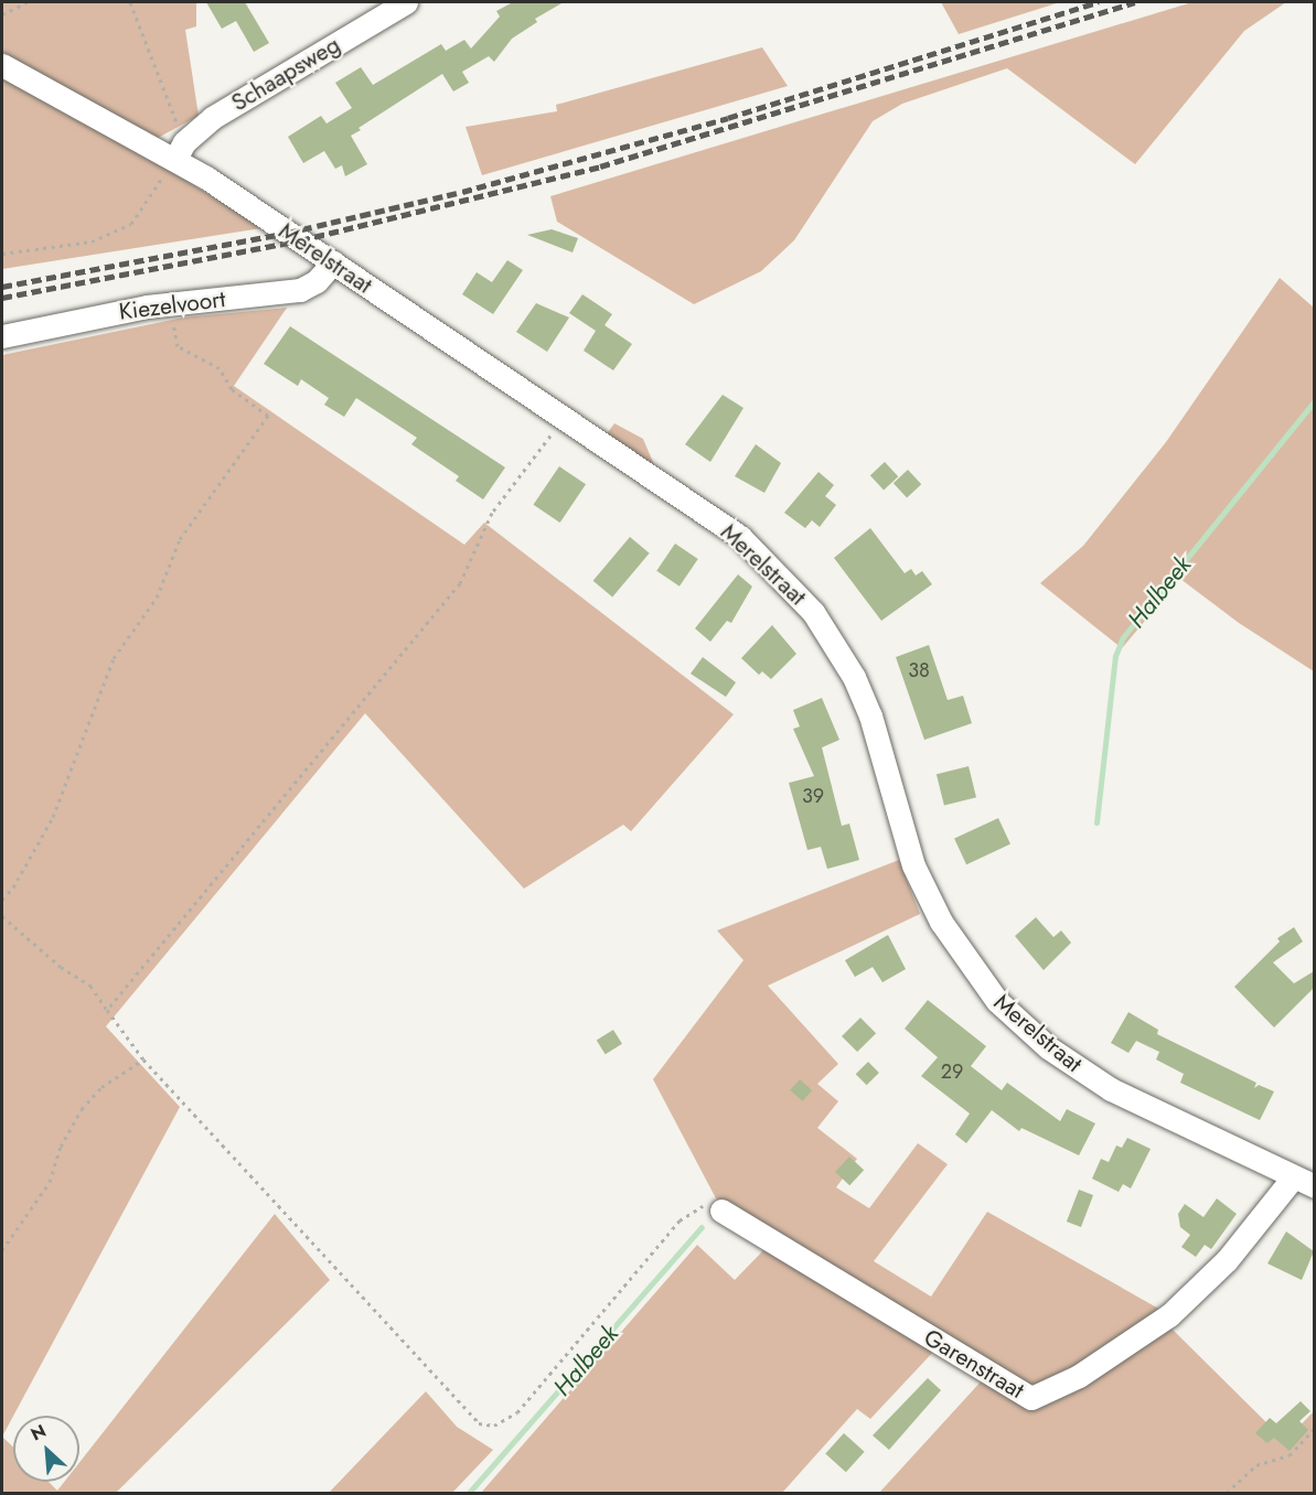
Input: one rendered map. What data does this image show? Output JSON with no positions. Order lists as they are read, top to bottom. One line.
{"streets":{"street":["Schaapsweg","Merelstraat","Kiezelvoort","Garenstraat"]},"crossings":[["Schaapsweg","Merelstraat"],["Merelstraat","Kiezelvoort"],["Merelstraat","Garenstraat"]],"water":["Halbeek"],"house_numbers":["38","39","29"],"north":"top left"}
